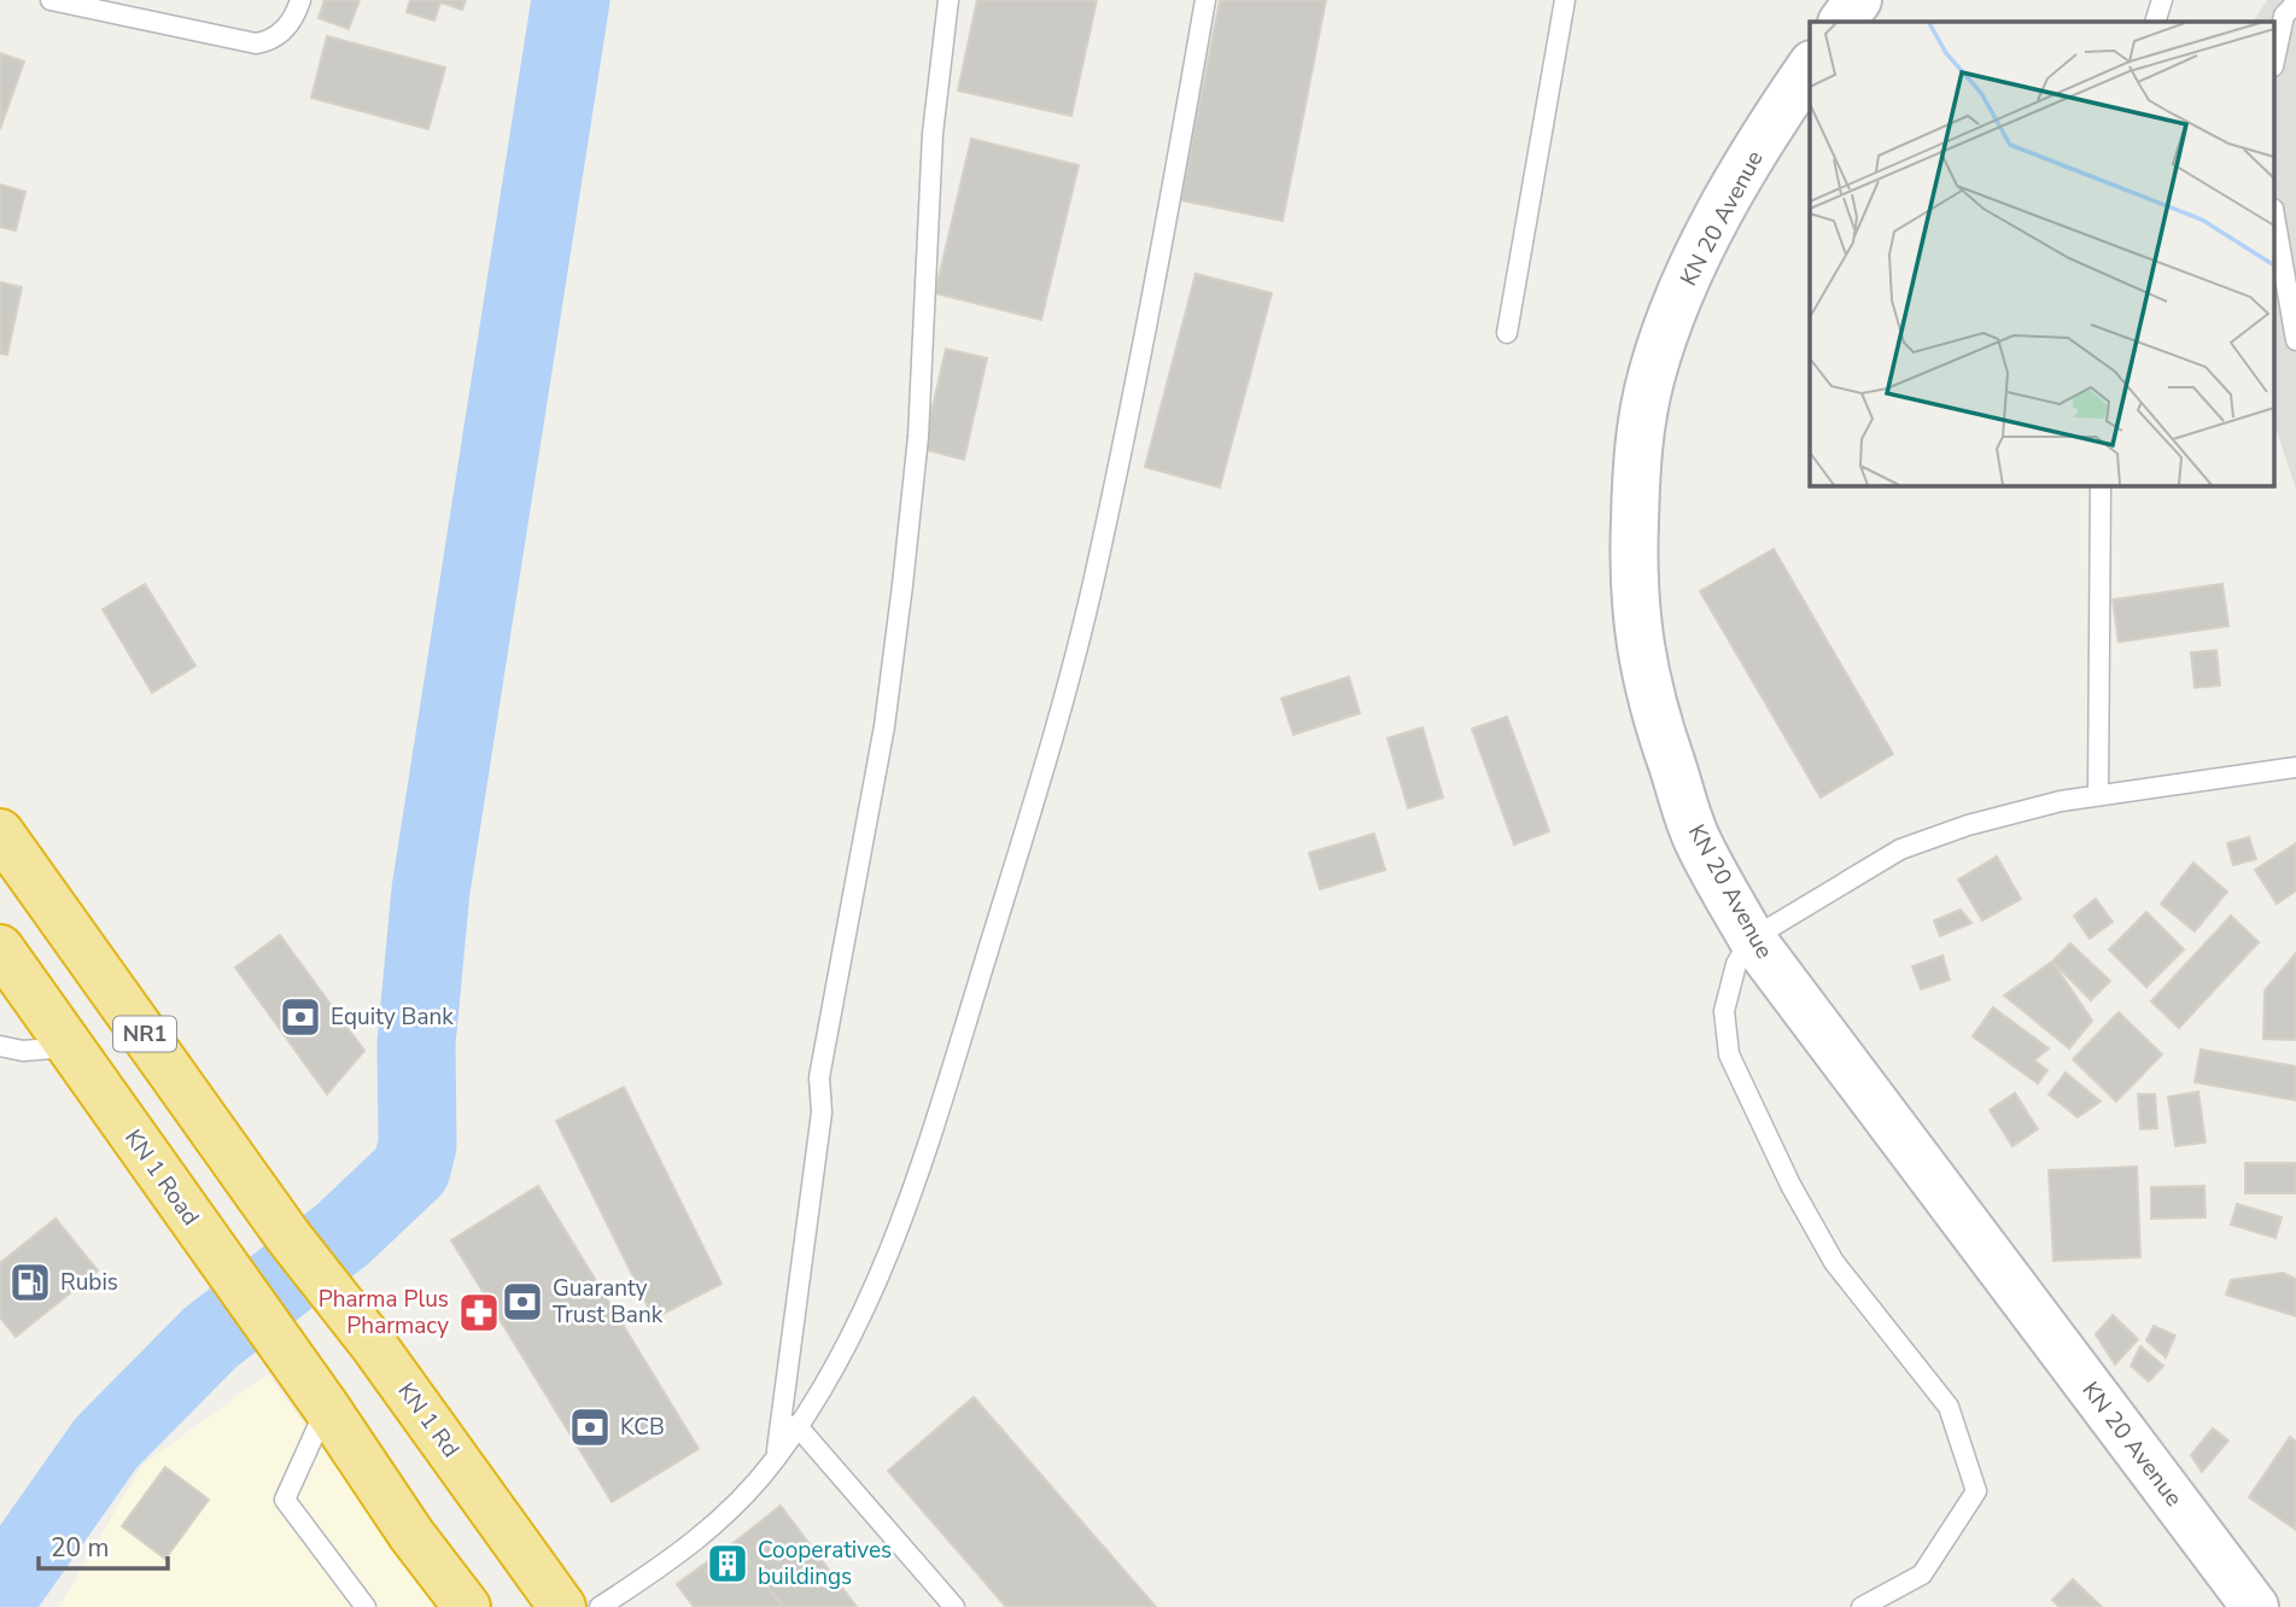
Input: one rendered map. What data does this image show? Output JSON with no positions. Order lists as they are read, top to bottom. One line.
{"streets":{"highway":["NR1","KN 1 Road","KN 1 Rd"],"main road":["KN 20 Avenue"]},"crossings":[["NR1","KN 1 Road"],["NR1","KN 1 Rd"]],"places":{"bank":["Equity Bank","Guaranty Trust Bank","KCB"],"fuel station":["Rubis"],"pharmacy":["Pharma Plus Pharmacy"],"building":["Cooperatives buildings"]},"scale_bar":"20 m"}
